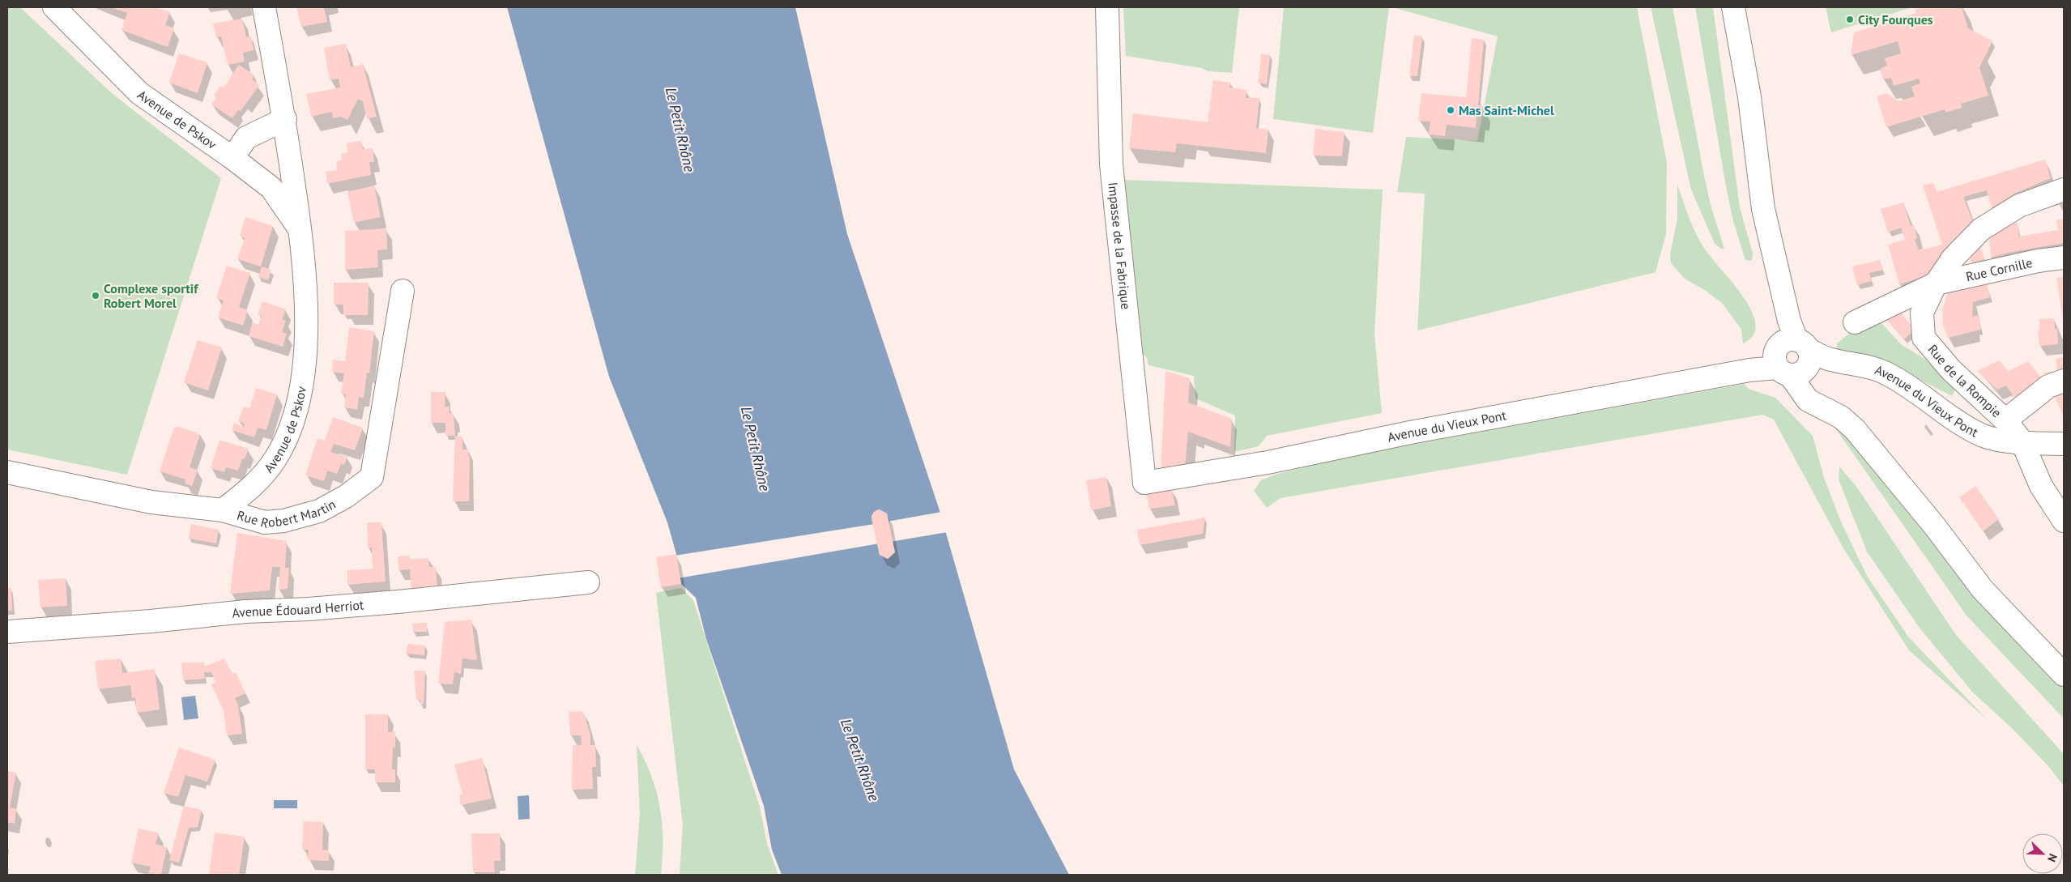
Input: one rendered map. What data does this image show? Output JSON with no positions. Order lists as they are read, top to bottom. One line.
{"streets":{"street":["Avenue de Pskov","Impasse de la Fabrique","Rue Cornille","Rue de la Rompie","Avenue du Vieux Pont","Rue Robert Martin","Avenue Édouard Herriot"]},"crossings":[["Avenue de Pskov","Rue Robert Martin"],["Impasse de la Fabrique","Avenue du Vieux Pont"],["Rue Cornille","Rue de la Rompie"],["Rue de la Rompie","Avenue du Vieux Pont"]],"water":["Le Petit Rhône"],"places":["City Fourques","Mas Saint-Michel","Complexe sportif Robert Morel"],"north":"bottom right"}
